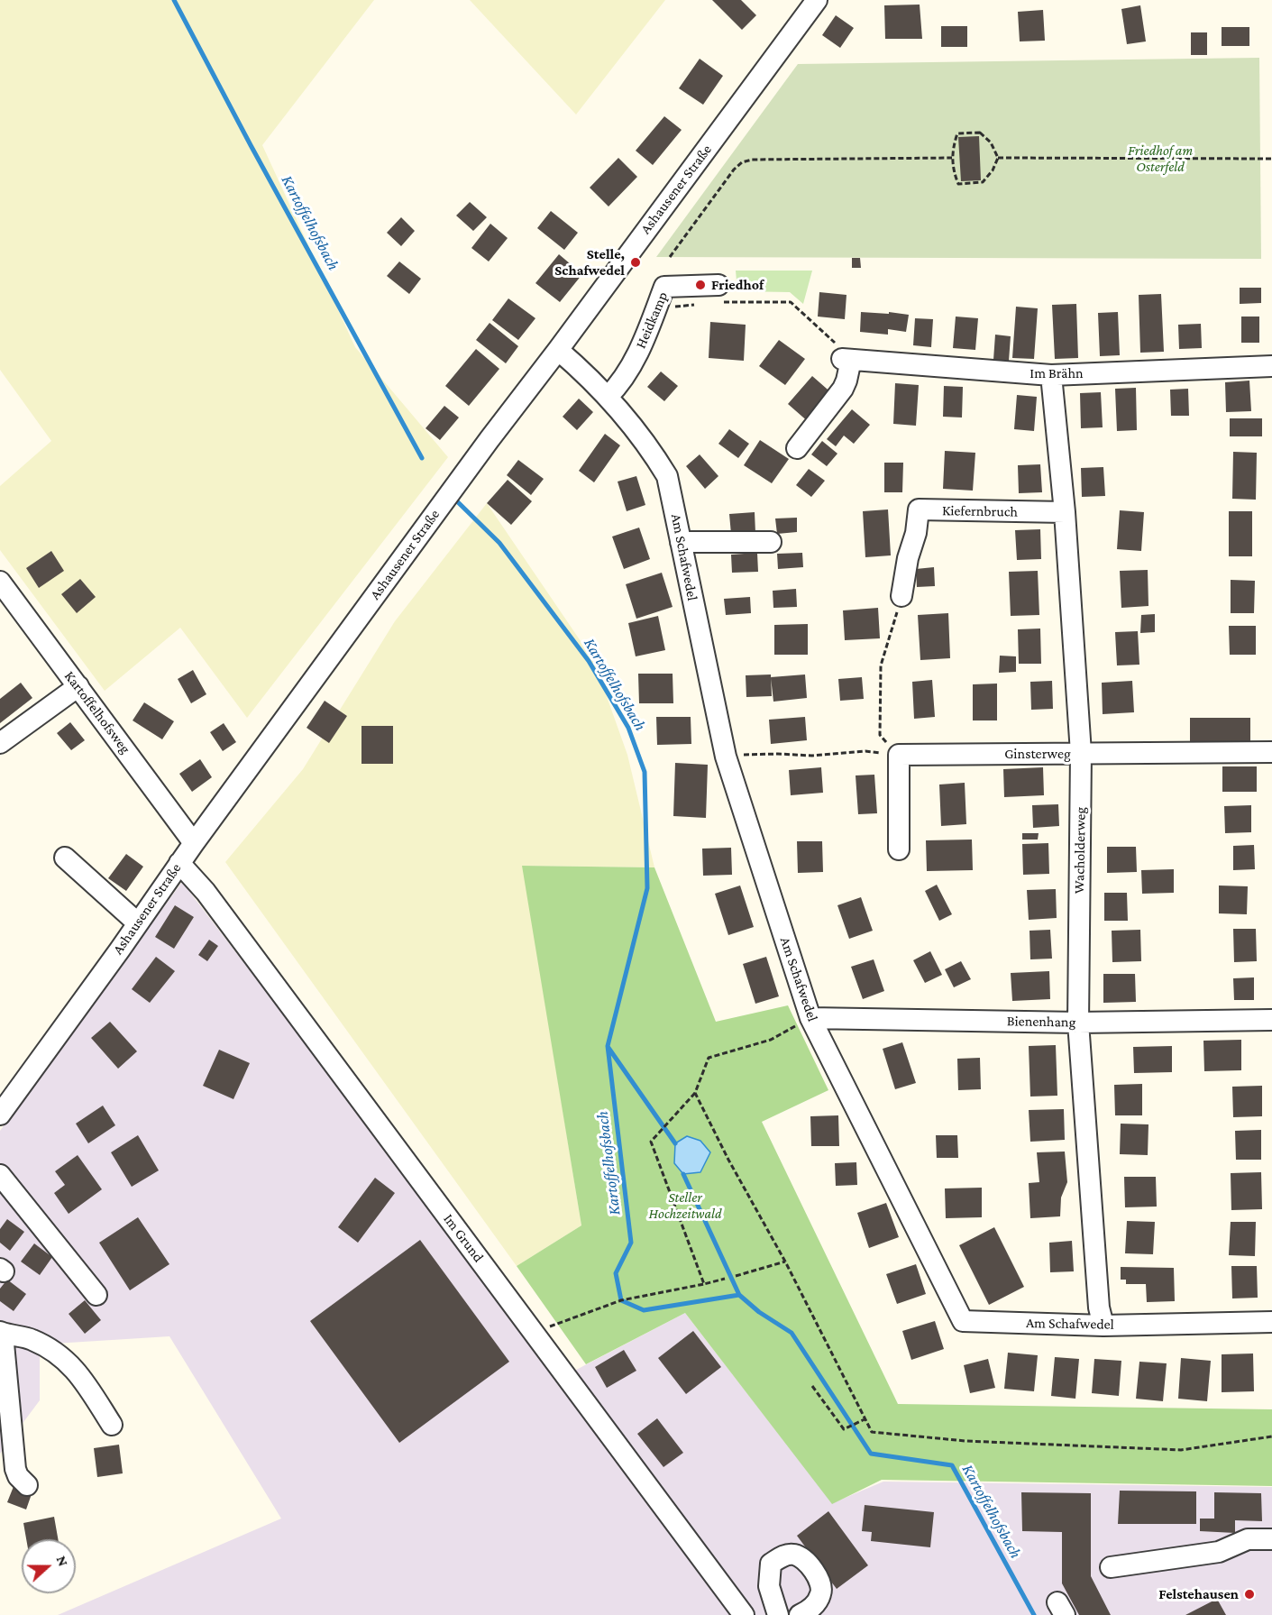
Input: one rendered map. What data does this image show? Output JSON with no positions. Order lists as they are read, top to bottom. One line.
{"streets":{"street":["Ashausener Straße","Heidkamp","Im Brähn","Kiefernbruch","Am Schafwedel","Kartoffelhofsweg","Ginsterweg","Wacholderweg","Bienenhang","Im Grund"]},"crossings":[["Ashausener Straße","Am Schafwedel"],["Ashausener Straße","Kartoffelhofsweg"],["Ashausener Straße","Im Grund"],["Heidkamp","Am Schafwedel"],["Im Brähn","Wacholderweg"],["Kiefernbruch","Wacholderweg"],["Am Schafwedel","Wacholderweg"],["Am Schafwedel","Bienenhang"],["Ginsterweg","Wacholderweg"],["Wacholderweg","Bienenhang"]],"water":["Kartoffelhofsbach"],"parks":["Friedhof am Osterfeld","Steller Hochzeitwald"],"places":["Stelle, Schafwedel","Friedhof","Felstehausen"],"north":"right"}
